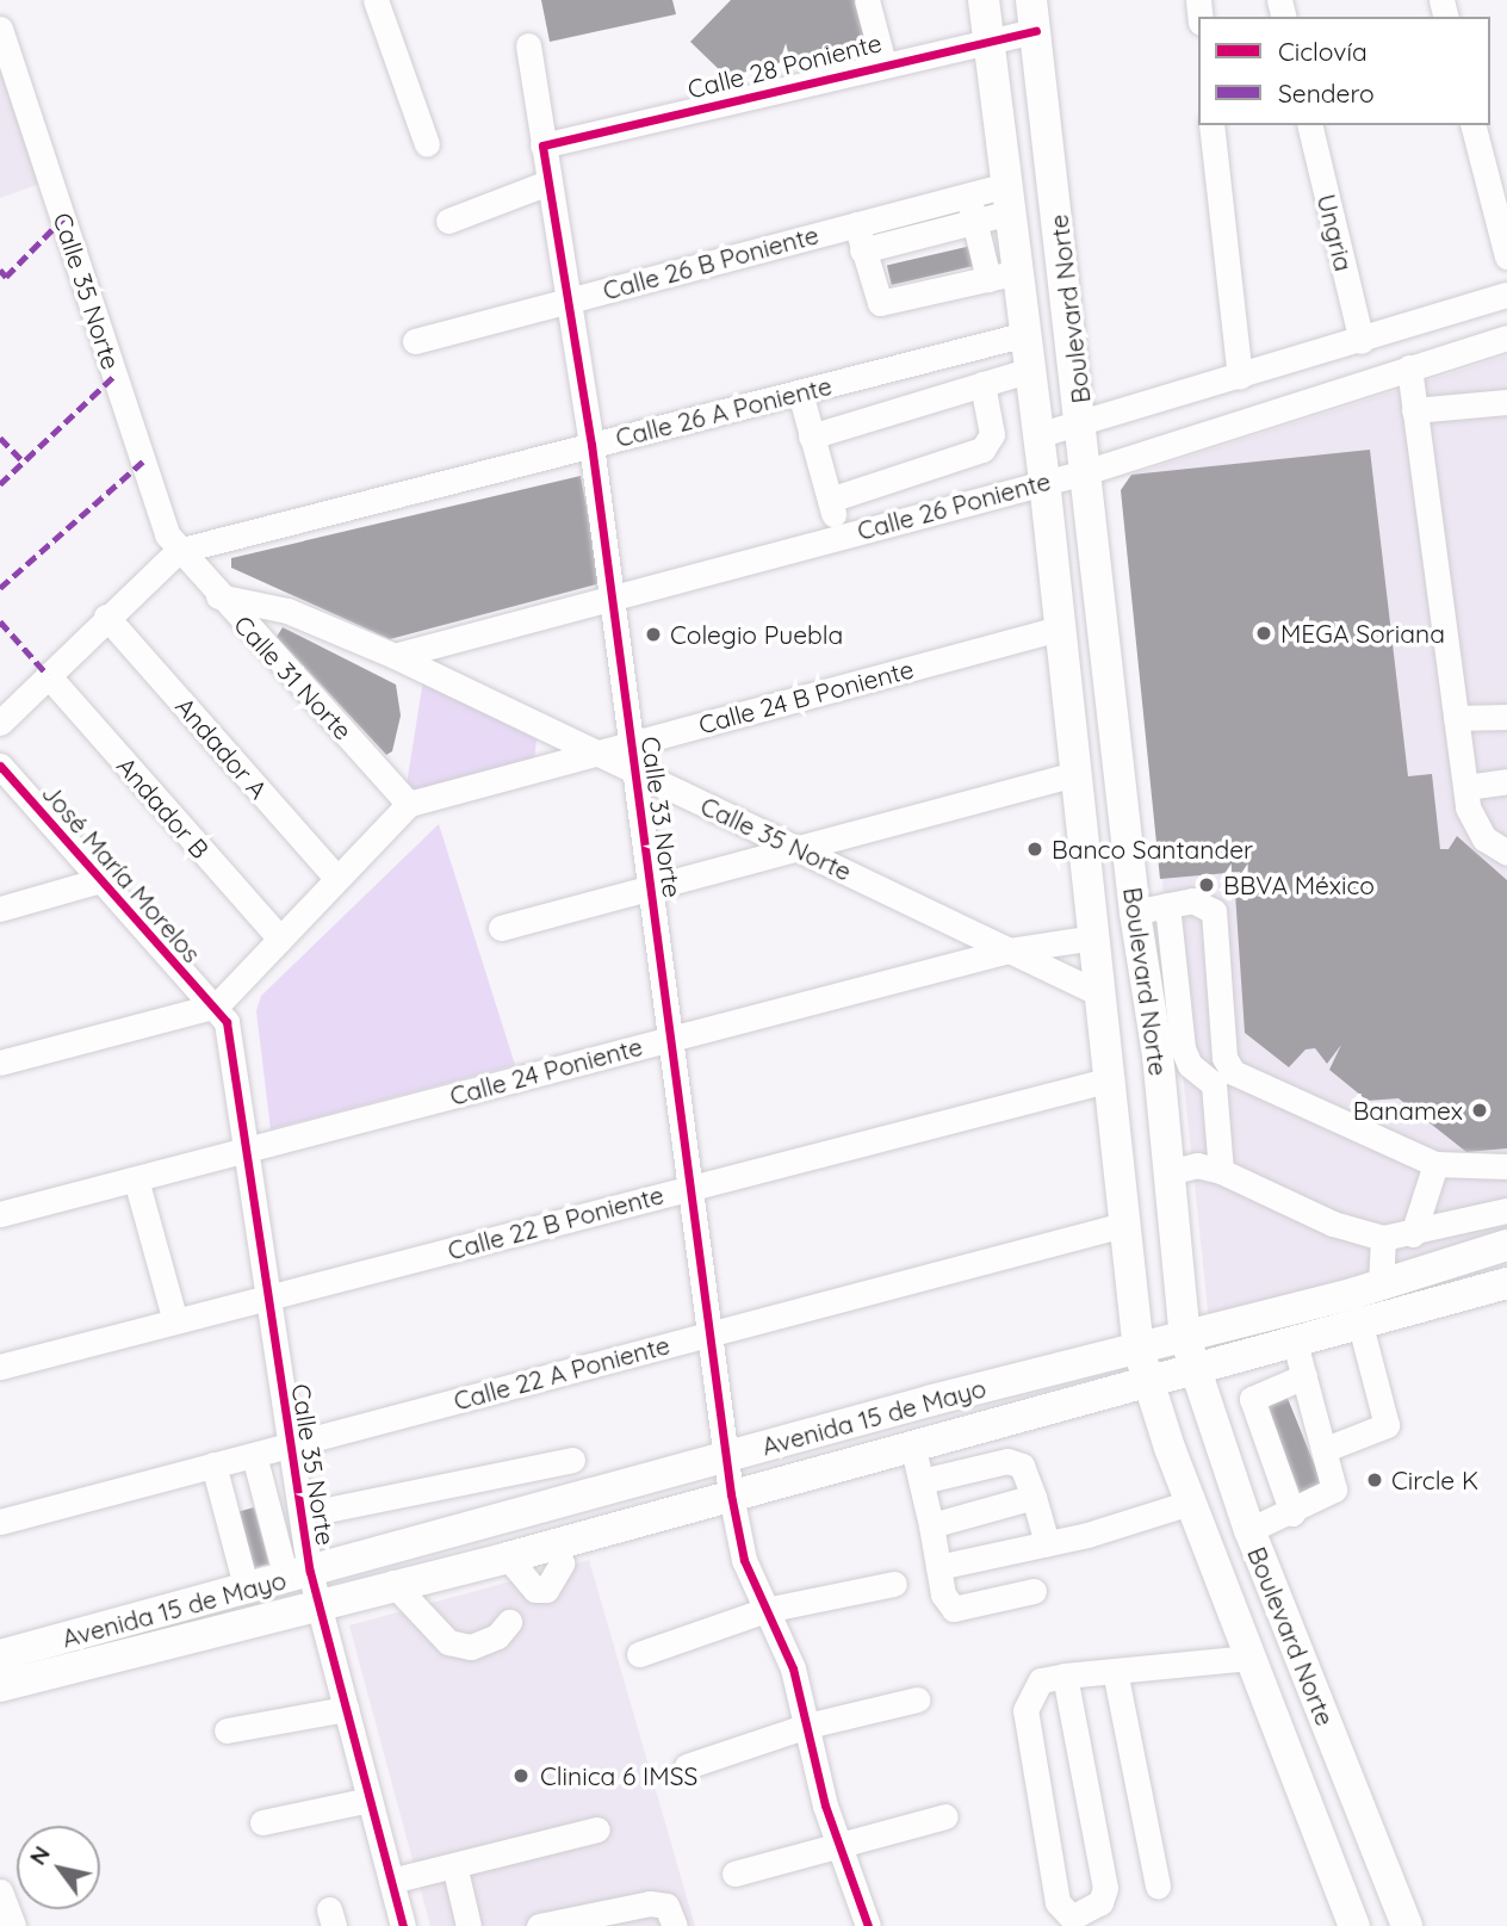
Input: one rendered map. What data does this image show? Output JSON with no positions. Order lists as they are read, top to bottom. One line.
{"streets":{"main road":["Boulevard Norte","Avenida 15 de Mayo"],"street":["Calle 28 Poniente","Ungria","Calle 26 B Poniente","Calle 35 Norte","Calle 26 A Poniente","Calle 26 Poniente","Calle 31 Norte","Calle 24 B Poniente","Andador A","Andador B","Calle 33 Norte","José María Morelos","Calle 24 Poniente","Calle 22 B Poniente","Calle 22 A Poniente"]},"crossings":[["Calle 28 Poniente","Boulevard Norte"],["Calle 28 Poniente","Calle 33 Norte"],["Ungria","Calle 26 Poniente"],["Calle 26 B Poniente","Boulevard Norte"],["Calle 26 B Poniente","Calle 33 Norte"],["Calle 35 Norte","Boulevard Norte"],["Calle 35 Norte","Calle 26 A Poniente"],["Calle 35 Norte","Calle 26 Poniente"],["Calle 35 Norte","Calle 31 Norte"],["Calle 35 Norte","Calle 24 B Poniente"],["Calle 35 Norte","Calle 33 Norte"],["Calle 35 Norte","José María Morelos"],["Calle 35 Norte","Calle 24 Poniente"],["Calle 35 Norte","Calle 22 B Poniente"],["Calle 35 Norte","Calle 22 A Poniente"],["Calle 35 Norte","Avenida 15 de Mayo"],["Boulevard Norte","Calle 26 A Poniente"],["Boulevard Norte","Calle 26 Poniente"],["Boulevard Norte","Calle 24 B Poniente"],["Boulevard Norte","Calle 24 Poniente"],["Boulevard Norte","Calle 22 B Poniente"],["Boulevard Norte","Calle 22 A Poniente"],["Boulevard Norte","Avenida 15 de Mayo"],["Calle 26 A Poniente","Calle 31 Norte"],["Calle 26 A Poniente","Calle 33 Norte"],["Calle 26 Poniente","Calle 33 Norte"],["Calle 31 Norte","Calle 24 B Poniente"],["Calle 24 B Poniente","Calle 33 Norte"],["Calle 33 Norte","Calle 24 Poniente"],["Calle 33 Norte","Calle 22 B Poniente"],["Calle 33 Norte","Calle 22 A Poniente"],["Calle 33 Norte","Avenida 15 de Mayo"]],"places":["MEGA Soriana","Colegio Puebla","Banco Santander","BBVA México","Banamex","Circle K","Clinica 6 IMSS"],"legend":["Ciclovía","Sendero"],"north":"top left"}
